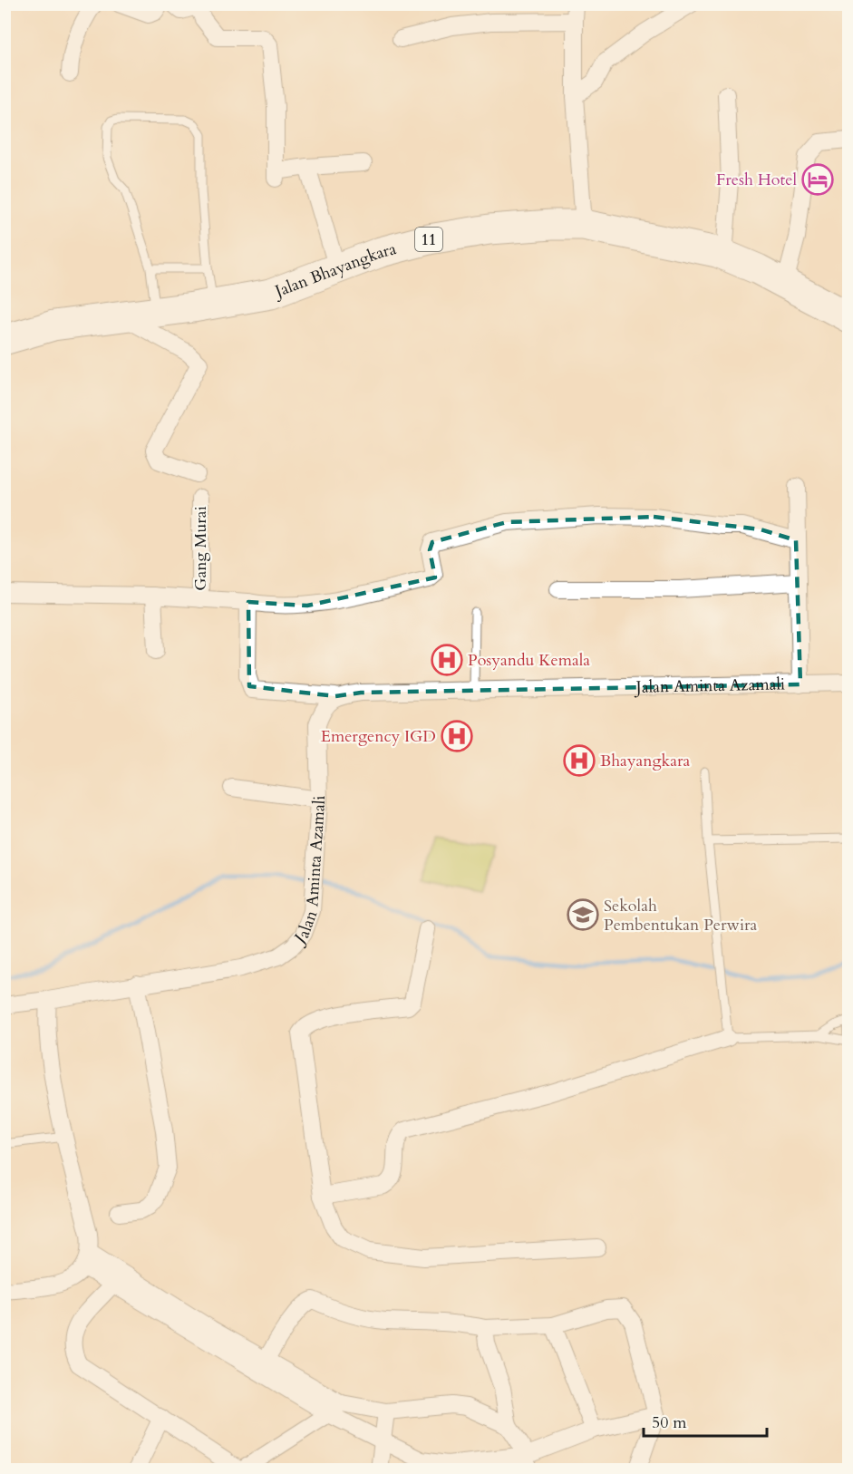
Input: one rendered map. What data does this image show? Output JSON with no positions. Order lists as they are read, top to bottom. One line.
{"streets":{"highway":["11","Jalan Bhayangkara"],"street":["Gang Murai","Jalan Aminta Azamali"]},"places":{"hotel":["Fresh Hotel"],"hospital":["Posyandu Kemala","Emergency IGD","Bhayangkara"],"school or university":["Sekolah Pembentukan Perwira"]},"scale_bar":"50 m"}
